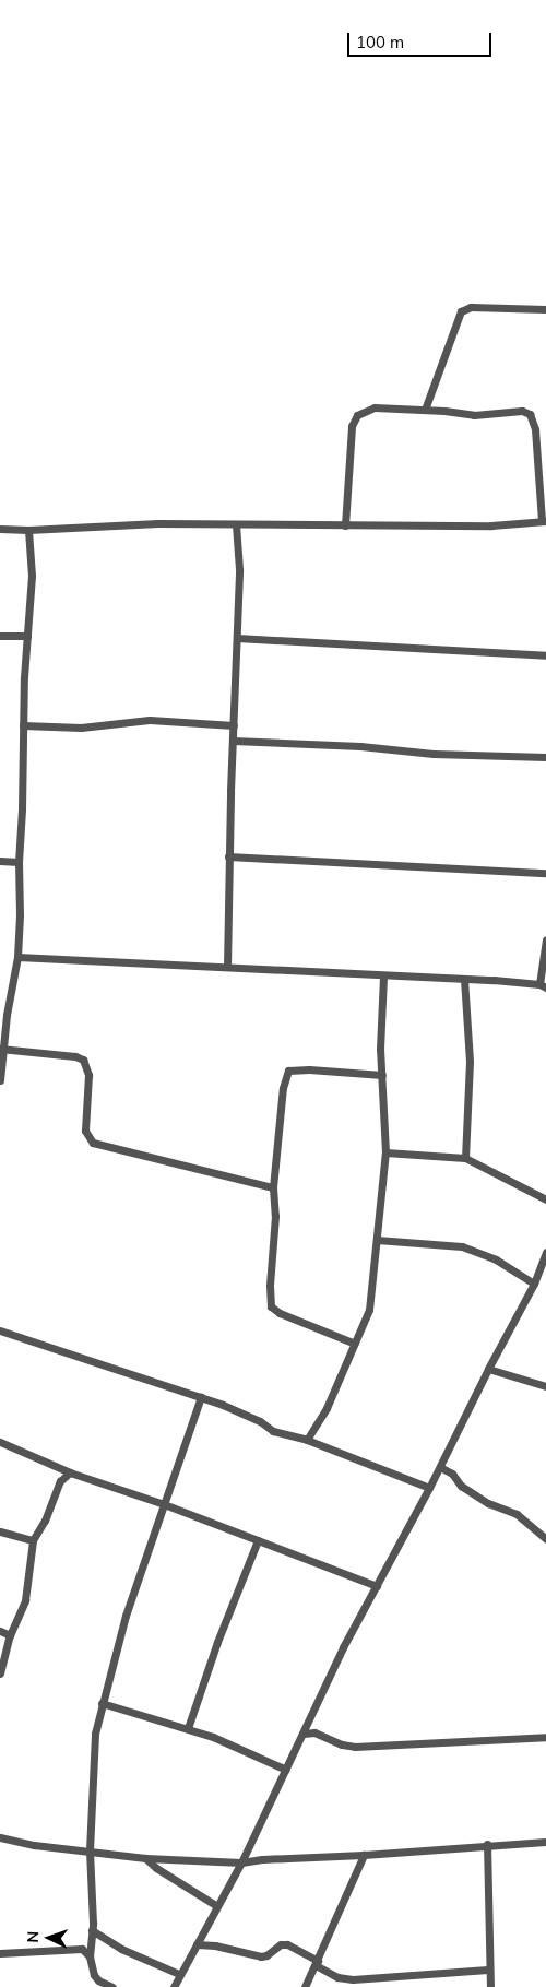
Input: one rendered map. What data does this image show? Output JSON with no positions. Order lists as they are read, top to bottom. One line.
{"scale_bar":"100 m","north":"left"}
